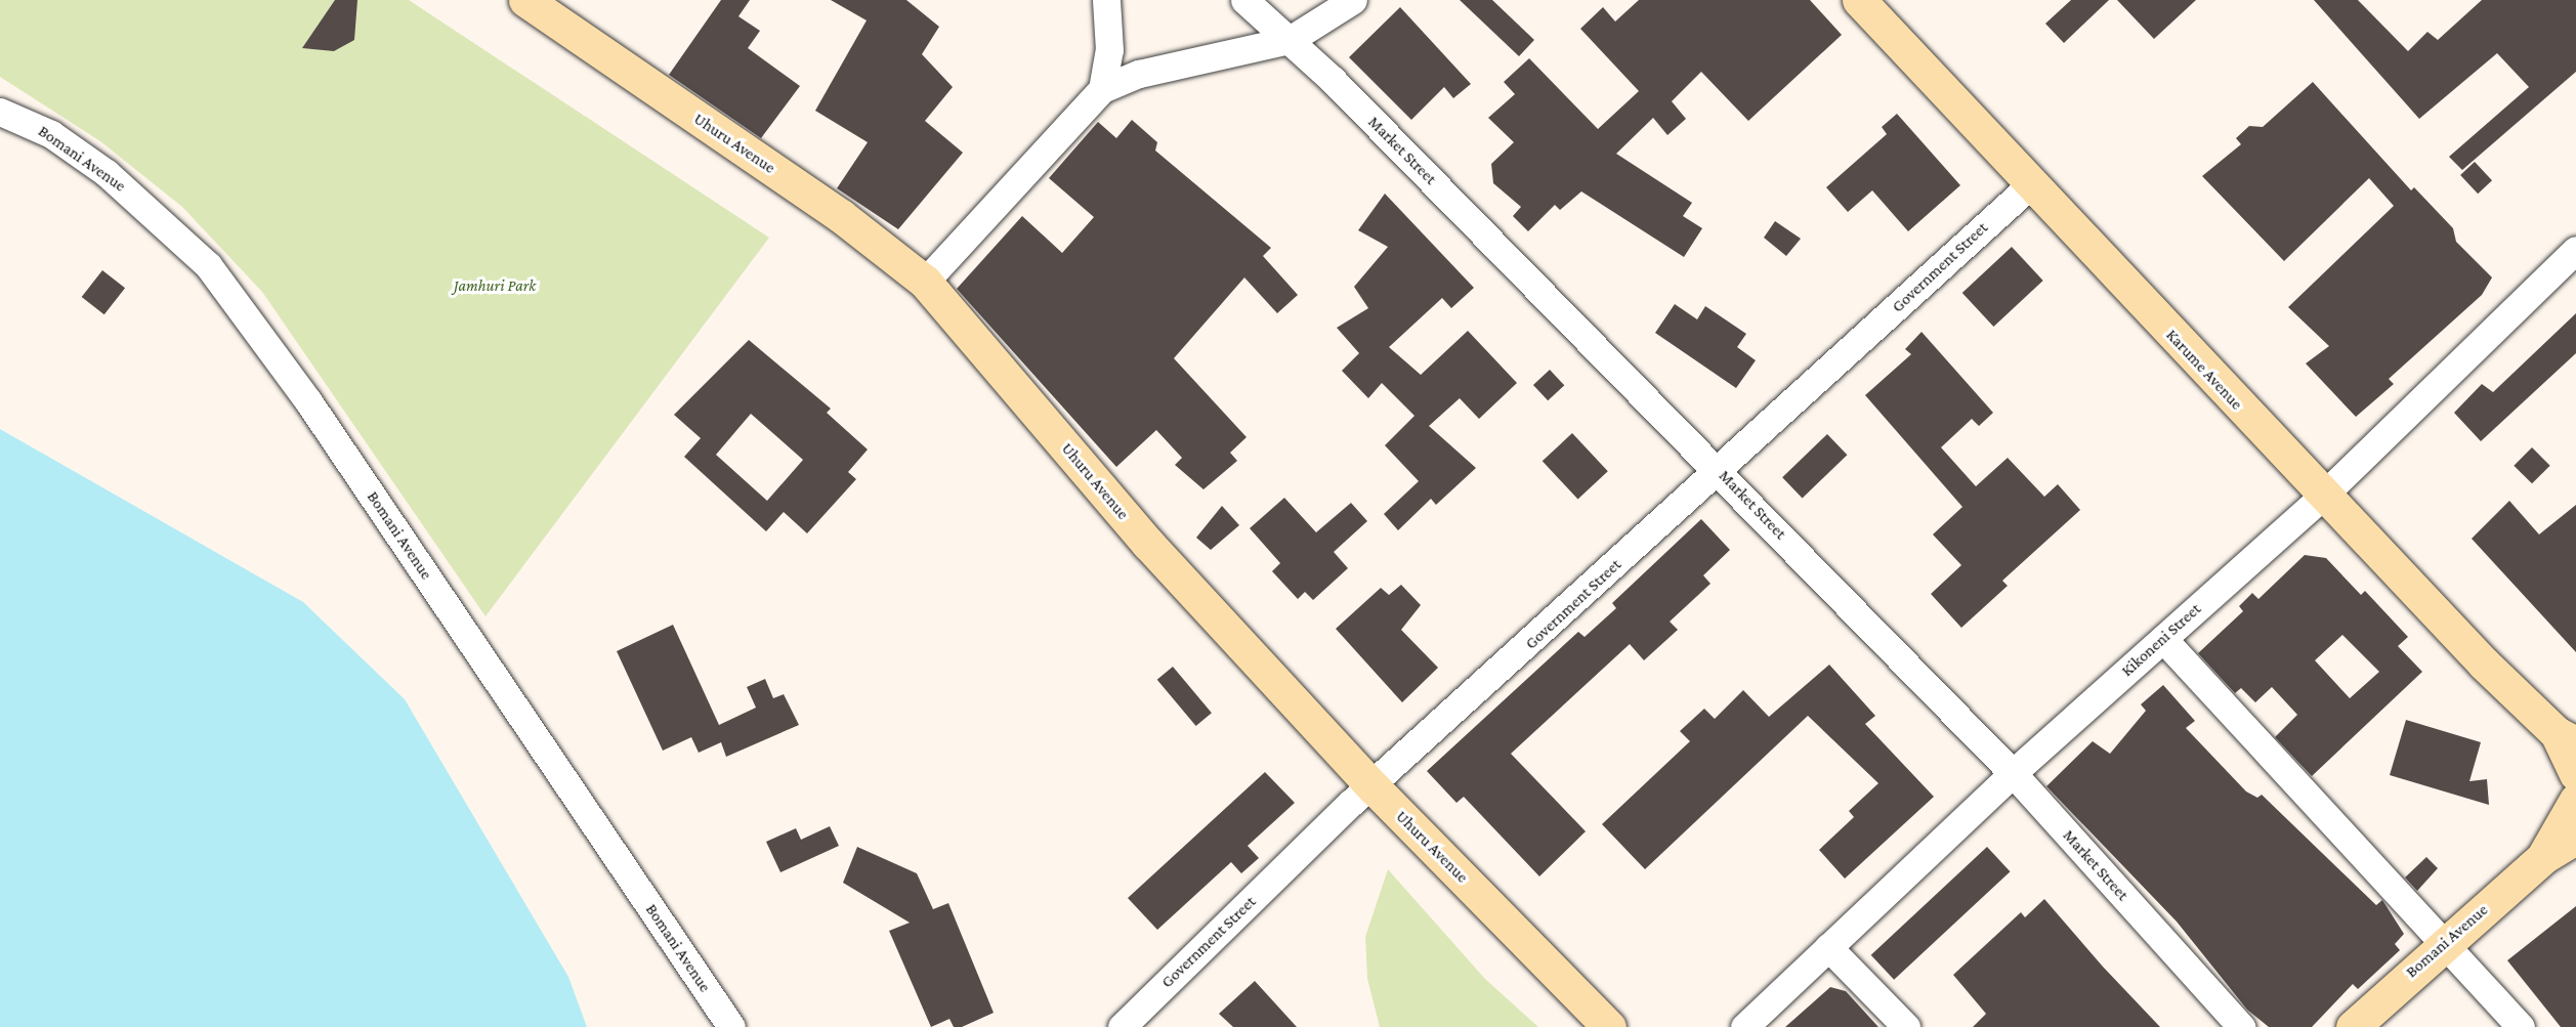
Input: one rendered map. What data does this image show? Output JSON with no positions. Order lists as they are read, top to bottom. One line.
{"streets":{"street":["Uhuru Avenue","Market Street","Bomani Avenue","Government Street","Karume Avenue","Kikoneni Street"]},"crossings":[["Uhuru Avenue","Government Street"],["Market Street","Government Street"],["Market Street","Kikoneni Street"],["Government Street","Karume Avenue"],["Karume Avenue","Kikoneni Street"]],"parks":["Jamhuri Park"]}
